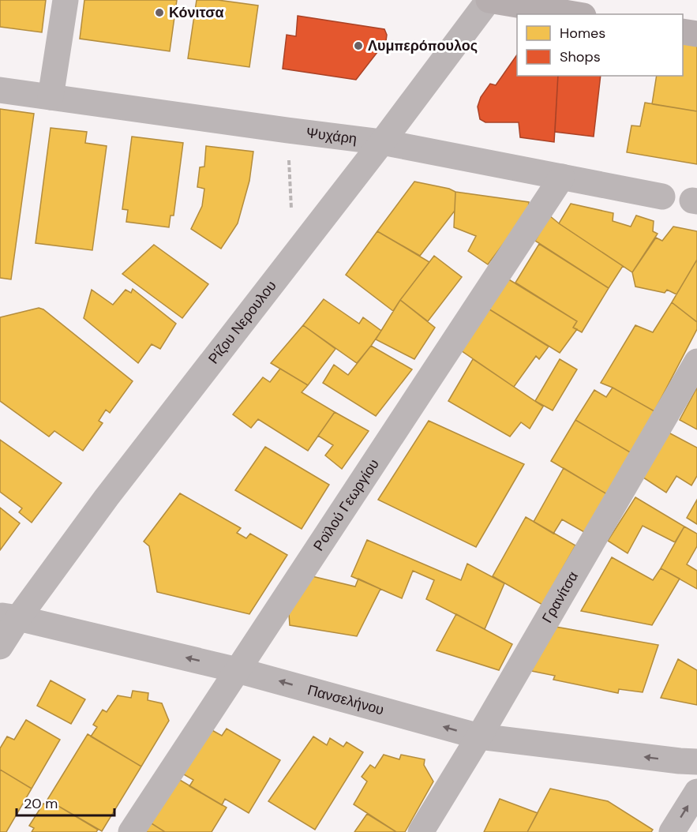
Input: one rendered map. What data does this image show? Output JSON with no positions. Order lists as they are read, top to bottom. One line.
{"streets":{"street":["Ψυχάρη","Ρίζου Νερουλου","Ροϊλού Γεωργίου","Γρανίτσα","Πανσελήνου"]},"crossings":[["Ψυχάρη","Ρίζου Νερουλου"],["Ψυχάρη","Ροϊλού Γεωργίου"],["Ρίζου Νερουλου","Πανσελήνου"],["Ροϊλού Γεωργίου","Πανσελήνου"],["Γρανίτσα","Πανσελήνου"]],"one_way":["Πανσελήνου"],"places":["Κόνιτσα","Λυμπερόπουλος"],"legend":["Homes","Shops"],"scale_bar":"20 m"}
